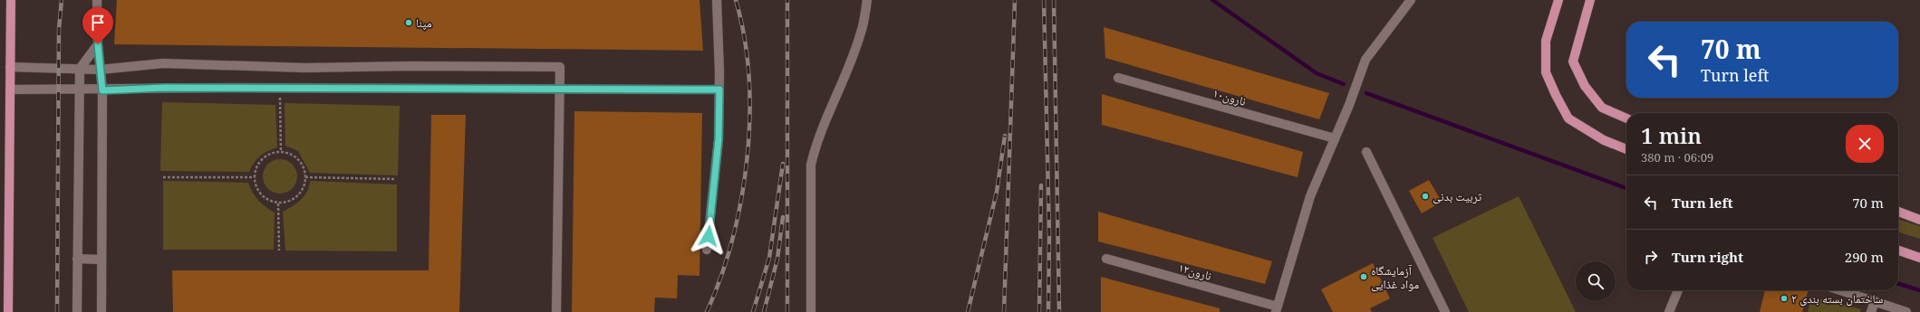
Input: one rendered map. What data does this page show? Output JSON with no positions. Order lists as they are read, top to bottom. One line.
{"streets":{"lane":["نارون۱۰","نارون۱۲"]},"places":["مپنا","تربیت بدنی","آزمایشگاه مواد غذایی","۲ ساختمان بسته بندی"],"page":{"turn":["70 m","Turn left"],"heading":["1 min","380 m · 06:09"],"list":[{"name":"Turn left","value":"70 m"},{"name":"Turn right","value":"290 m"}]}}
